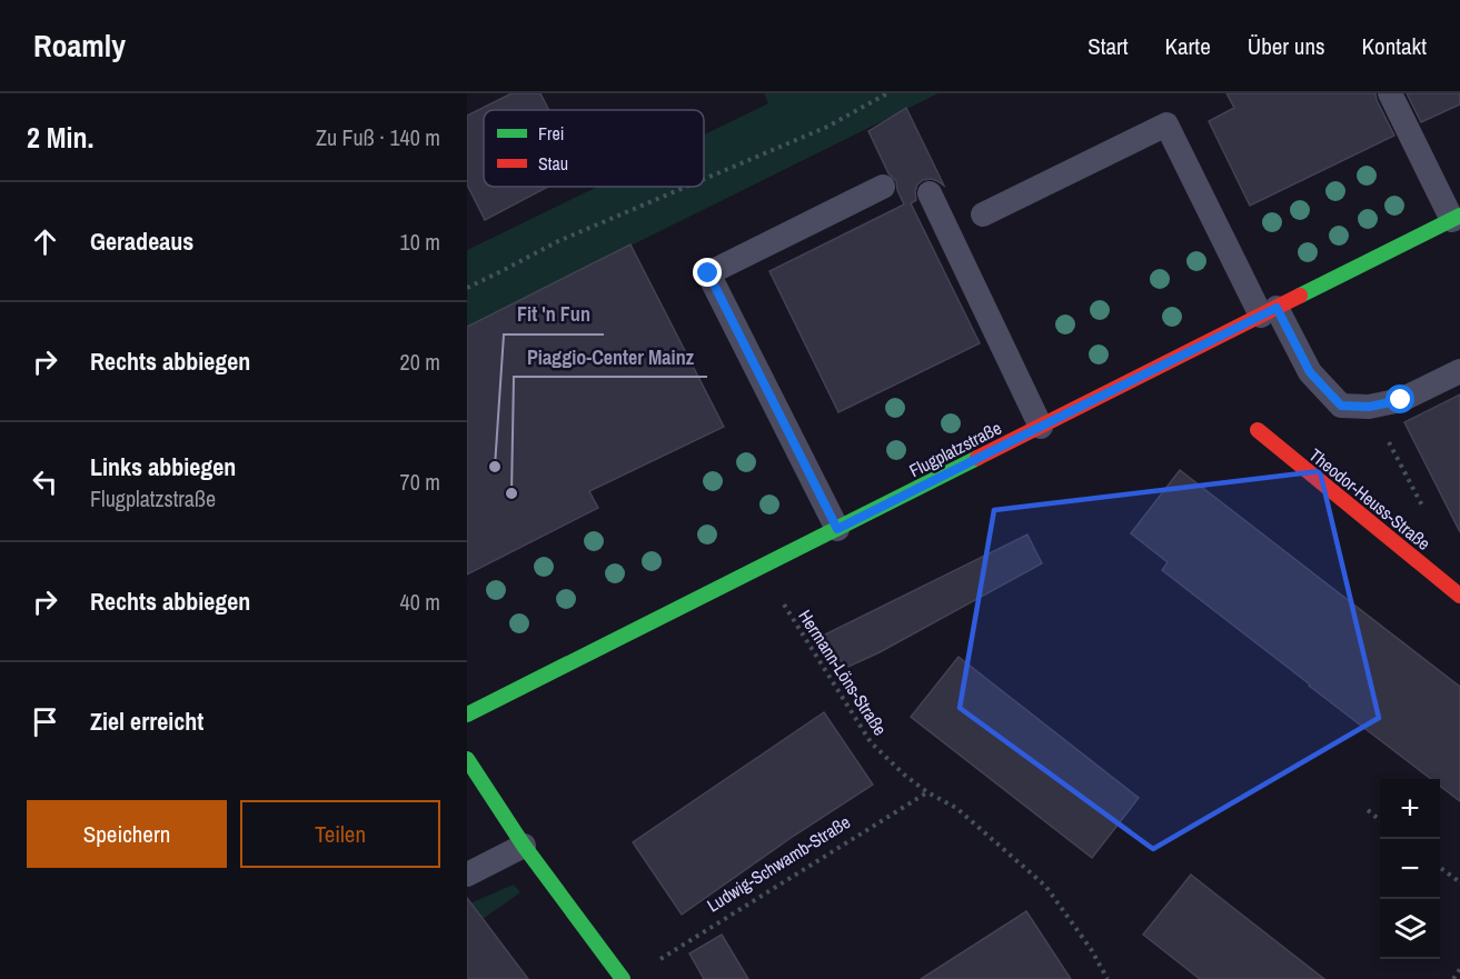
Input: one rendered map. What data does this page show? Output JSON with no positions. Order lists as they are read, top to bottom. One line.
{"streets":{"main road":["Flugplatzstraße","Theodor-Heuss-Straße"],"path":["Hermann-Löns-Straße","Ludwig-Schwamb-Straße"]},"crossings":[["Hermann-Löns-Straße","Ludwig-Schwamb-Straße"]],"places":["Fit 'n Fun","Piaggio-Center Mainz"],"legend":["Frei","Stau"],"page":{"header":"Roamly","nav":["Start","Karte","Über uns","Kontakt"],"heading":["2 Min.","Zu Fuß · 140 m"],"list":[["Geradeaus","10 m"],["Rechts abbiegen","20 m"],["Links abbiegen","Flugplatzstraße","70 m"],["Rechts abbiegen","40 m"],"Ziel erreicht"],"map_buttons":["+","−"],"buttons":["Speichern","Teilen"]}}
